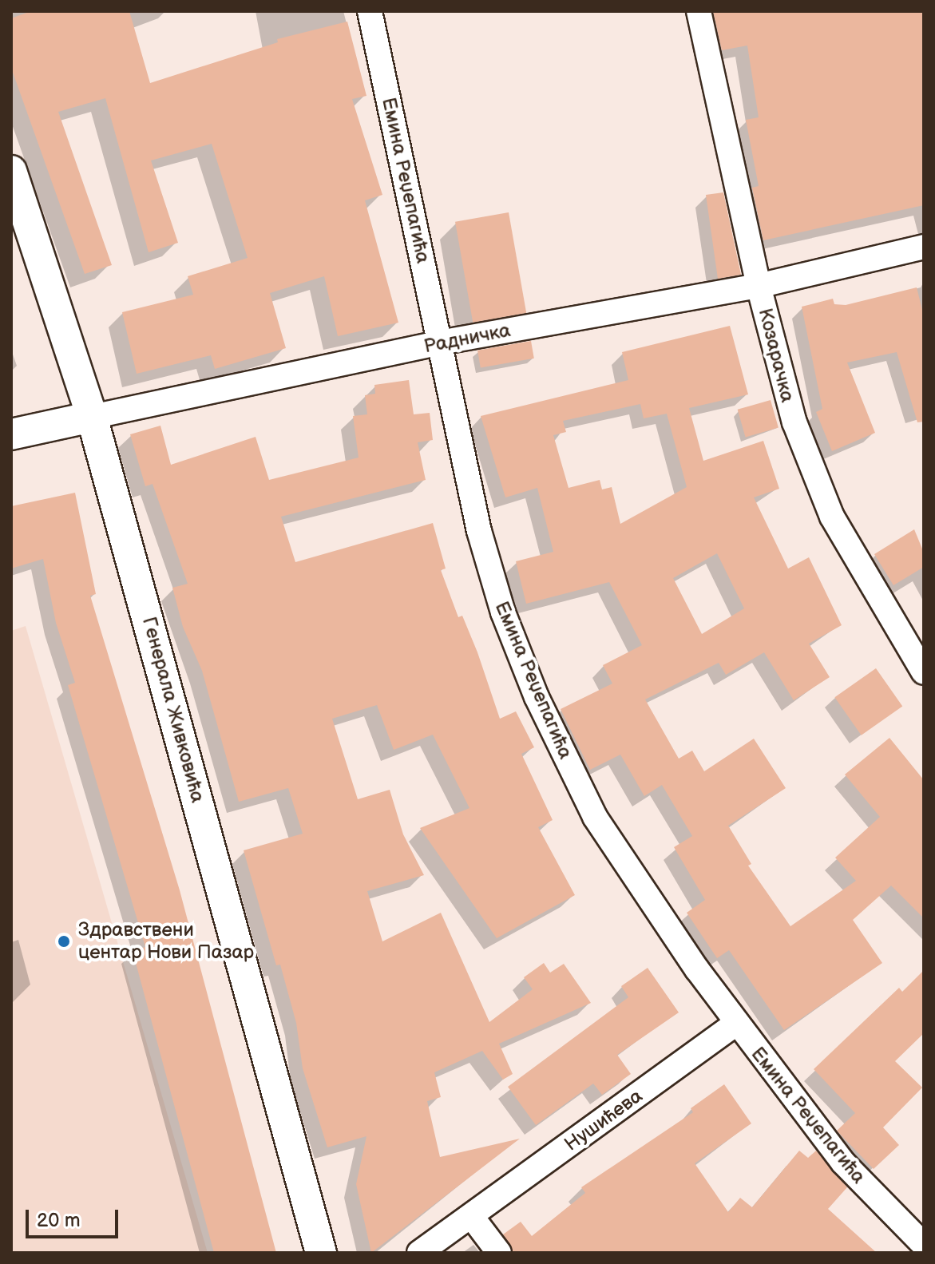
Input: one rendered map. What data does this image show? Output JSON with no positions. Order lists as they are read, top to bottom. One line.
{"streets":{"street":["Емина Реџепагића","Радничка","Козарачка","Генерала Живковића","Нушићева"]},"crossings":[["Емина Реџепагића","Радничка"],["Емина Реџепагића","Нушићева"],["Радничка","Козарачка"],["Радничка","Генерала Живковића"]],"places":["Здравствени центар Нови Пазар"],"scale_bar":"20 m"}
